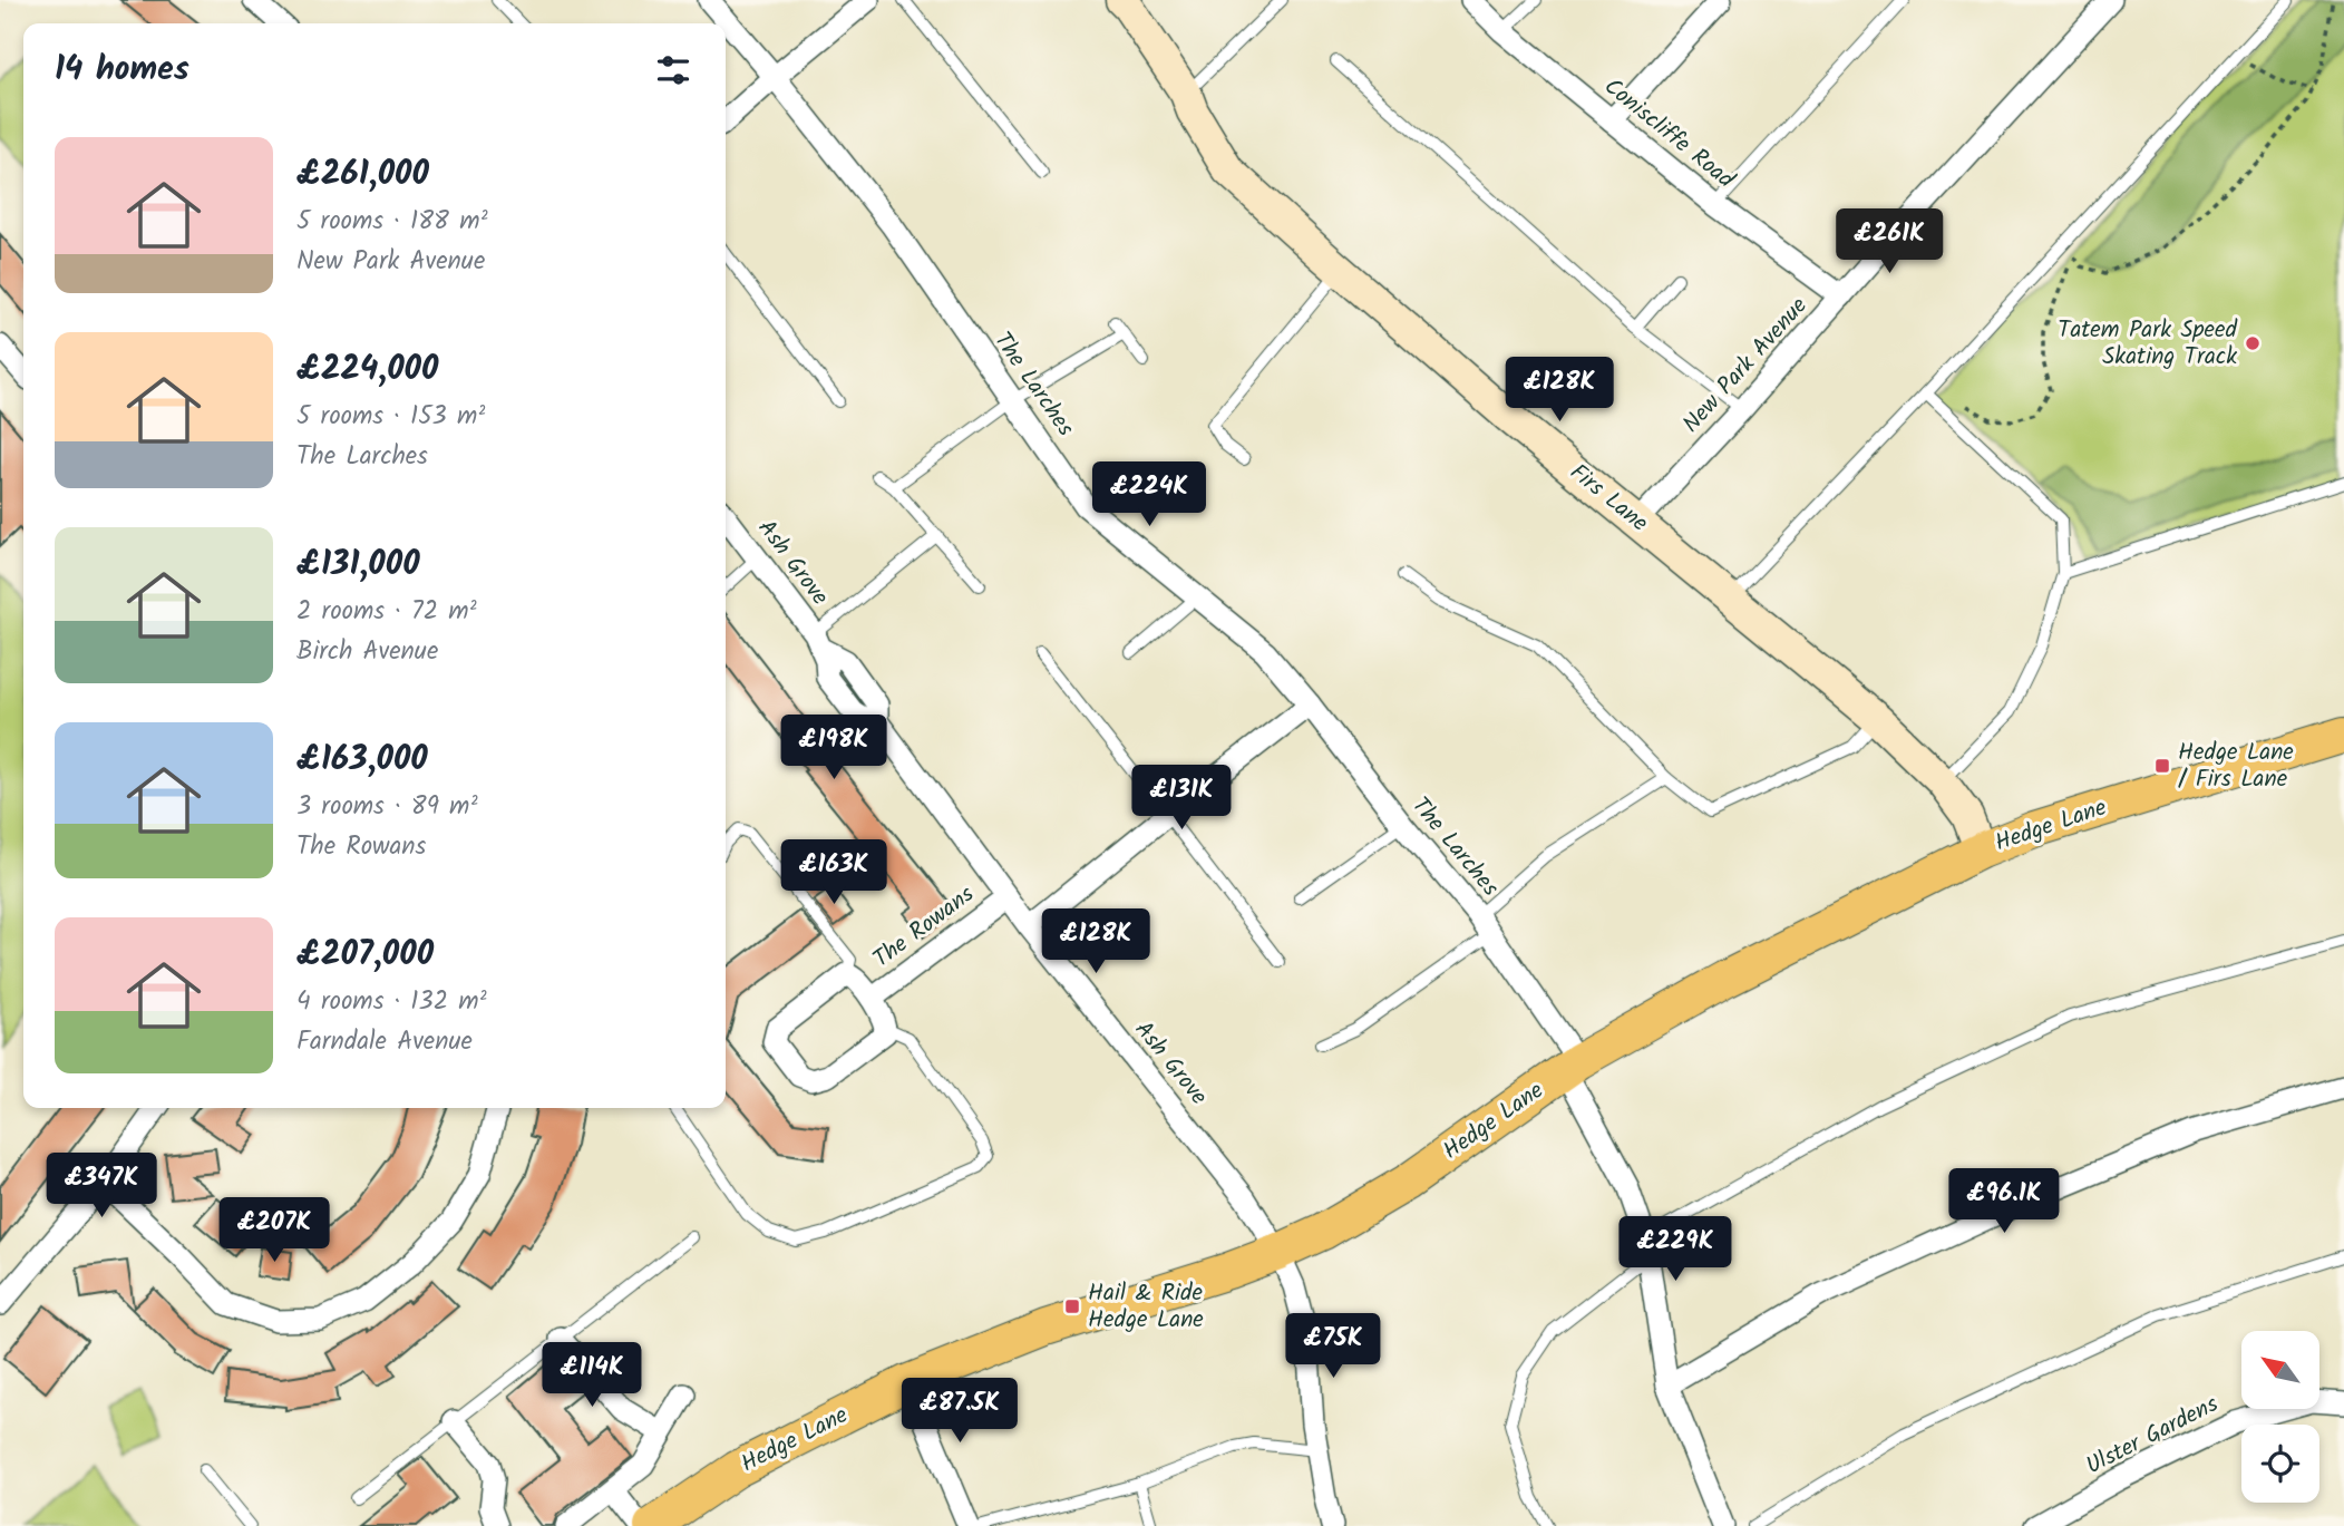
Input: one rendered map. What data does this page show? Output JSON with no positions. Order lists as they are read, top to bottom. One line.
{"streets":{"main road":["Hedge Lane"],"street":["Coniscliffe Road","New Park Avenue","The Larches","Firs Lane","Ash Grove","The Rowans","Ulster Gardens"]},"crossings":[["Coniscliffe Road","New Park Avenue"],["New Park Avenue","Firs Lane"],["The Larches","Hedge Lane"],["Firs Lane","Hedge Lane"],["Ash Grove","Hedge Lane"],["Ash Grove","The Rowans"]],"places":{"other":["Tatem Park Speed Skating Track"],"transit":["Hedge Lane / Firs Lane","Hail & Ride Hedge Lane"]},"north":"top left","page":{"heading":"14 homes","list":[{"name":"£261,000","note":"5 rooms · 188 m² · New Park Avenue"},{"name":"£224,000","note":"5 rooms · 153 m² · The Larches"},{"name":"£131,000","note":"2 rooms · 72 m² · Birch Avenue"},{"name":"£163,000","note":"3 rooms · 89 m² · The Rowans"},{"name":"£207,000","note":"4 rooms · 132 m² · Farndale Avenue"}],"price":["£261K","£128K","£224K","£198K","£131K","£163K","£128K","£347K","£96.1K","£207K","£229K","£75K","£114K","£87.5K"]}}
